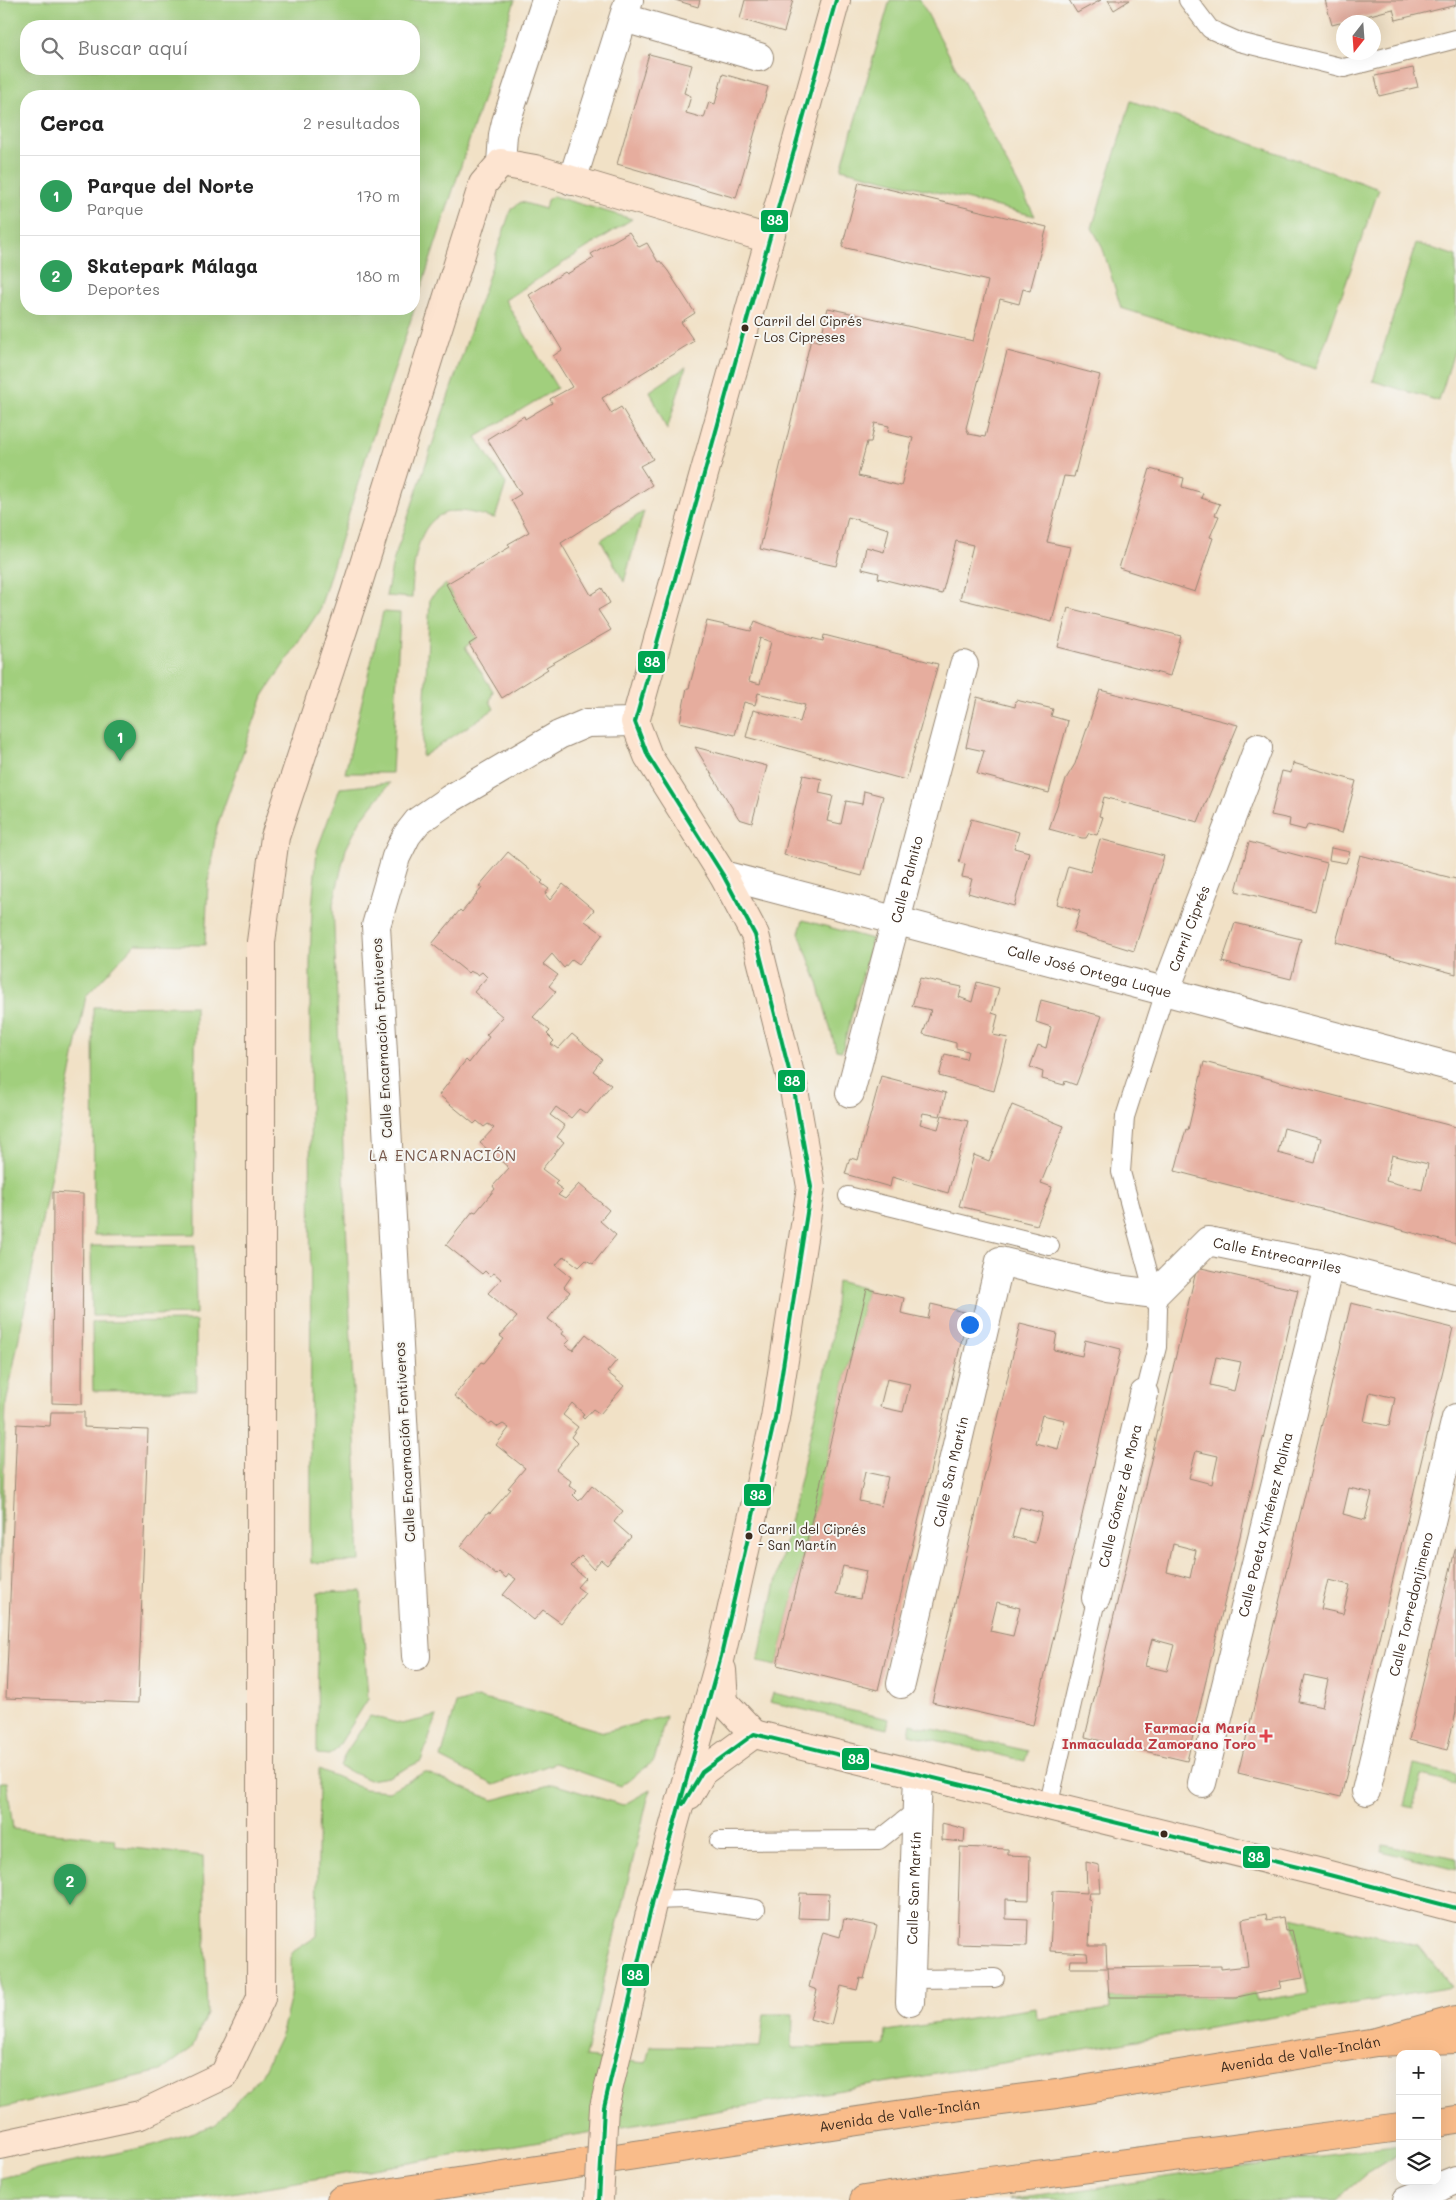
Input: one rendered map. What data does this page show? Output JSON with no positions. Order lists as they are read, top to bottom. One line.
{"streets":{"main road":["Avenida de Valle-Inclán"],"street":["Calle Palmito","Carril Ciprés","Calle José Ortega Luque","Calle Encarnación Fontiveros","Calle Entrecarriles","Calle San Martín","Calle Gómez de Mora","Calle Poeta Ximénez Molina","Calle Torredonjimeno"]},"crossings":[["Calle Palmito","Calle José Ortega Luque"],["Carril Ciprés","Calle José Ortega Luque"],["Carril Ciprés","Calle Gómez de Mora"],["Calle Entrecarriles","Calle San Martín"],["Calle Entrecarriles","Calle Gómez de Mora"],["Calle Entrecarriles","Calle Poeta Ximénez Molina"],["Calle San Martín","Calle Gómez de Mora"]],"districts":["LA ENCARNACIÓN"],"places":{"other":["Carril del Ciprés - Los Cipreses","Carril del Ciprés - San Martín"],"health":["Farmacia María Inmaculada Zamorano Toro"]},"lines":["transit line 38"],"north":"bottom","page":{"search":"Buscar aquí","heading":["Cerca","2 resultados"],"list":[{"mark":"1","name":"Parque del Norte","note":"Parque","value":"170 m"},{"mark":"2","name":"Skatepark Málaga","note":"Deportes","value":"180 m"}],"pins":["1","2"],"map_buttons":["+","−"]}}
